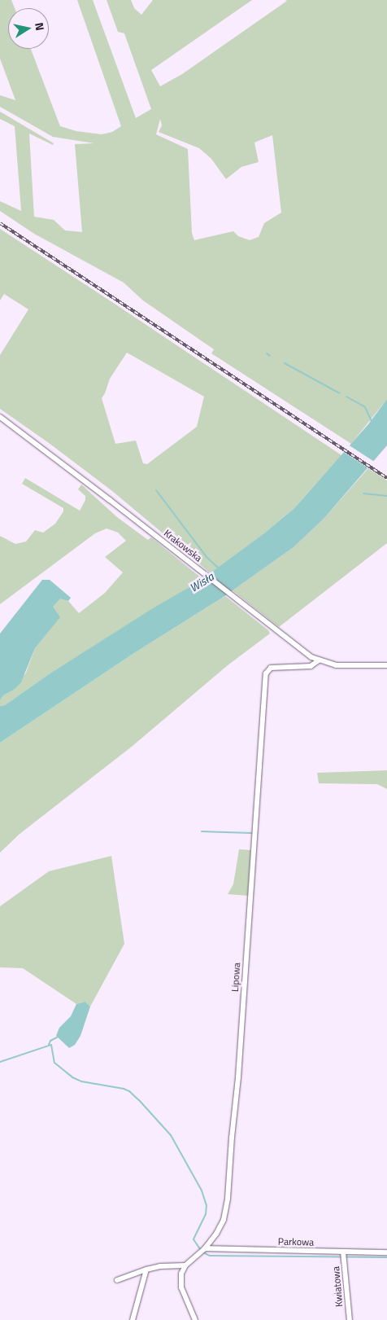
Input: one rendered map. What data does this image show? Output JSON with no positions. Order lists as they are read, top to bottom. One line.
{"streets":{"street":["Krakowska","Lipowa","Parkowa","Kwiatowa"]},"crossings":[["Krakowska","Lipowa"],["Lipowa","Parkowa"],["Parkowa","Kwiatowa"]],"water":["Wisła"],"north":"right"}
